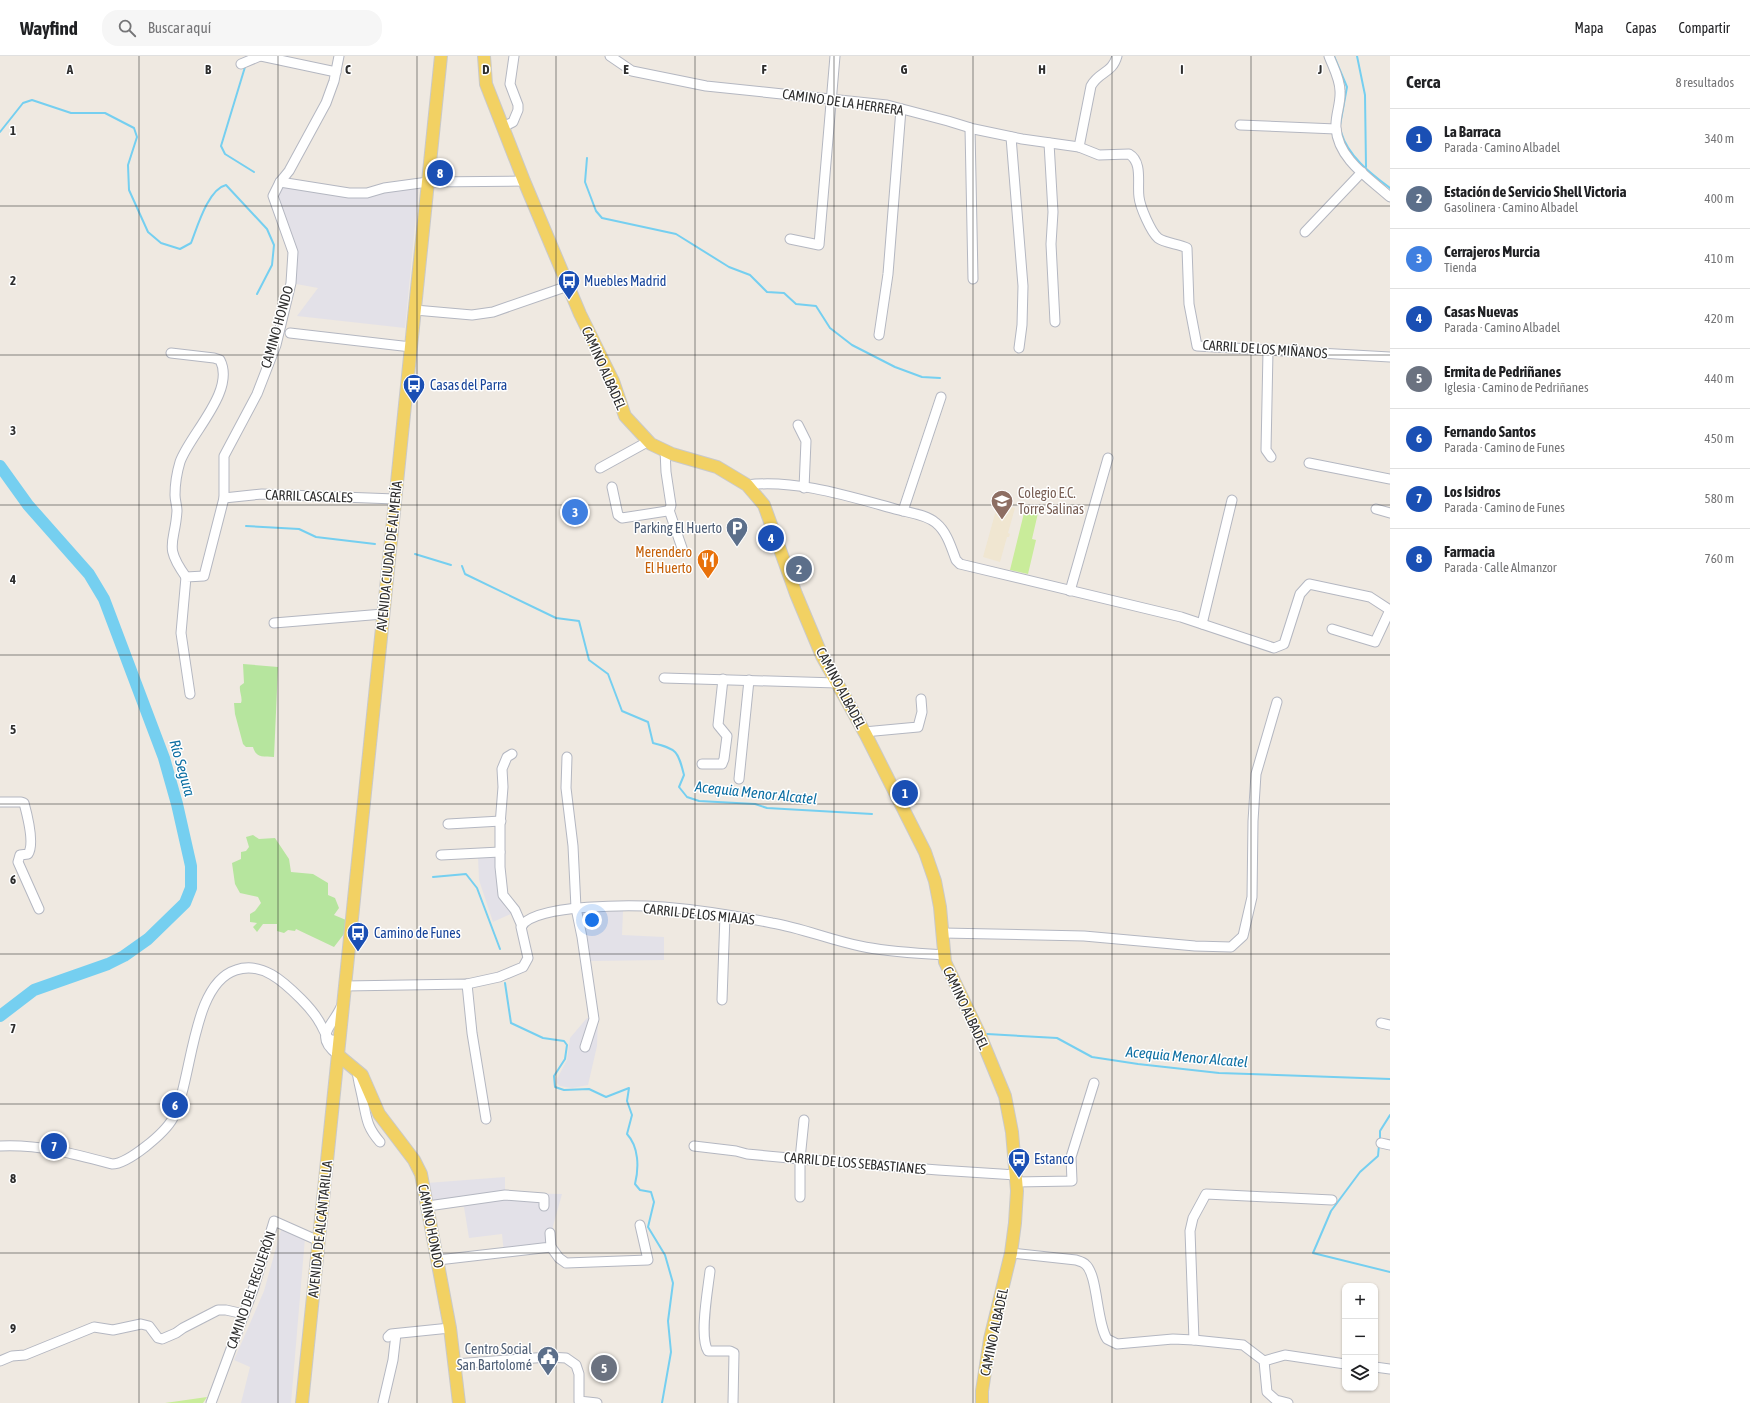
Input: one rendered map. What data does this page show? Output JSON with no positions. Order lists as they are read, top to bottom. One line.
{"streets":{"main road":["CAMINO HONDO","CAMINO ALBADEL","AVENIDA CIUDAD DE ALMERÍA","AVENIDA DE ALCANTARILLA"],"street":["CAMINO DE LA HERRERA","CARRIL DE LOS MIÑANOS","CARRIL CASCALES","CARRIL DE LOS MIAJAS","CARRIL DE LOS SEBASTIANES","CAMINO DEL REGUERÓN"]},"crossings":[["CAMINO DE LA HERRERA","CARRIL DE LOS MIÑANOS"],["CAMINO HONDO","CARRIL CASCALES"],["CAMINO HONDO","AVENIDA CIUDAD DE ALMERÍA"],["CAMINO HONDO","AVENIDA DE ALCANTARILLA"],["CAMINO ALBADEL","CARRIL DE LOS MIAJAS"],["CAMINO ALBADEL","CARRIL DE LOS SEBASTIANES"],["CARRIL CASCALES","AVENIDA CIUDAD DE ALMERÍA"],["AVENIDA CIUDAD DE ALMERÍA","AVENIDA DE ALCANTARILLA"],["AVENIDA DE ALCANTARILLA","CAMINO DEL REGUERÓN"]],"water":["Río Segura","Acequia Menor Alcatel"],"places":{"bus stop":["Muebles Madrid","Casas del Parra","Camino de Funes","Estanco"],"school or university":["Colegio E.C. Torre Salinas"],"parking":["Parking El Huerto"],"restaurant":["Merendero El Huerto"],"public building":["Centro Social San Bartolomé"]},"page":{"header":"Wayfind","search":"Buscar aquí","nav":["Mapa","Capas","Compartir"],"heading":["Cerca","8 resultados"],"list":[{"mark":"1","name":"La Barraca","note":"Parada · Camino Albadel","value":"340 m"},{"mark":"2","name":"Estación de Servicio Shell Victoria","note":"Gasolinera · Camino Albadel","value":"400 m"},{"mark":"3","name":"Cerrajeros Murcia","note":"Tienda","value":"410 m"},{"mark":"4","name":"Casas Nuevas","note":"Parada · Camino Albadel","value":"420 m"},{"mark":"5","name":"Ermita de Pedriñanes","note":"Iglesia · Camino de Pedriñanes","value":"440 m"},{"mark":"6","name":"Fernando Santos","note":"Parada · Camino de Funes","value":"450 m"},{"mark":"7","name":"Los Isidros","note":"Parada · Camino de Funes","value":"580 m"},{"mark":"8","name":"Farmacia","note":"Parada · Calle Almanzor","value":"760 m"}],"pins":["8","3","4","2","1","6","7","5"],"map_buttons":["+","−"]},"grid":{"columns":["A","B","C","D","E","F","G","H","I","J"],"rows":["1","2","3","4","5","6","7","8","9"]}}
